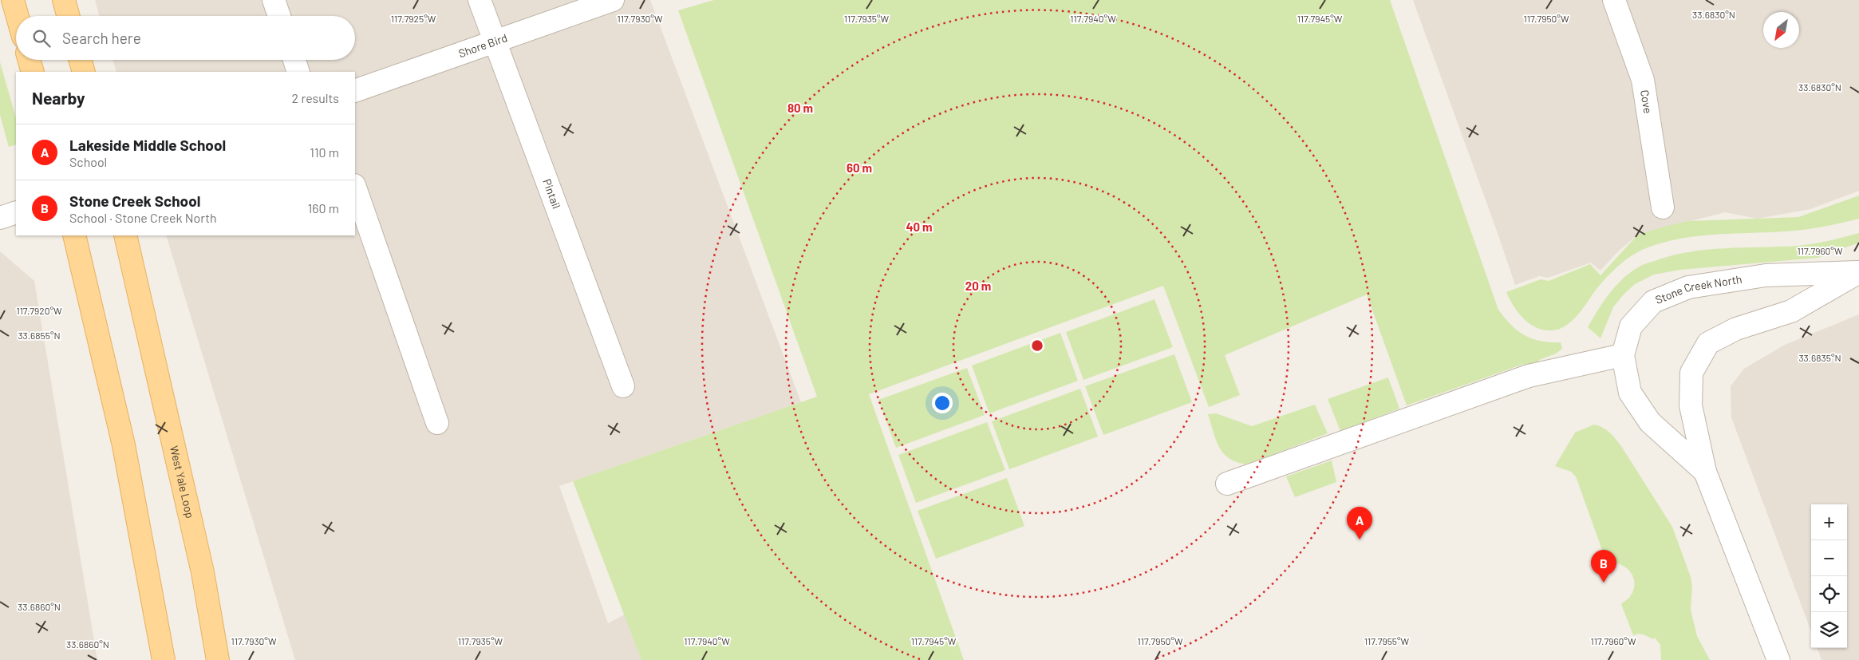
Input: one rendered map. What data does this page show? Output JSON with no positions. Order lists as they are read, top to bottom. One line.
{"streets":{"main road":["West Yale Loop"],"street":["Shore Bird","Cove","Pintail","Stone Creek North"]},"crossings":[["Shore Bird","Pintail"]],"north":"bottom left","page":{"search":"Search here","heading":["Nearby","2 results"],"list":[{"mark":"A","name":"Lakeside Middle School","note":"School","value":"110 m"},{"mark":"B","name":"Stone Creek School","note":"School · Stone Creek North","value":"160 m"}],"map_buttons":["+","−"],"pins":["A","B"]},"coordinates":["33.6830°N","117.7925°W","117.7930°W","117.7935°W","117.7940°W","117.7945°W","117.7950°W","117.7960°W","117.7920°W","33.6855°N","33.6835°N","33.6860°N","117.7955°W"],"rings":["80 m","60 m","40 m","20 m"]}
